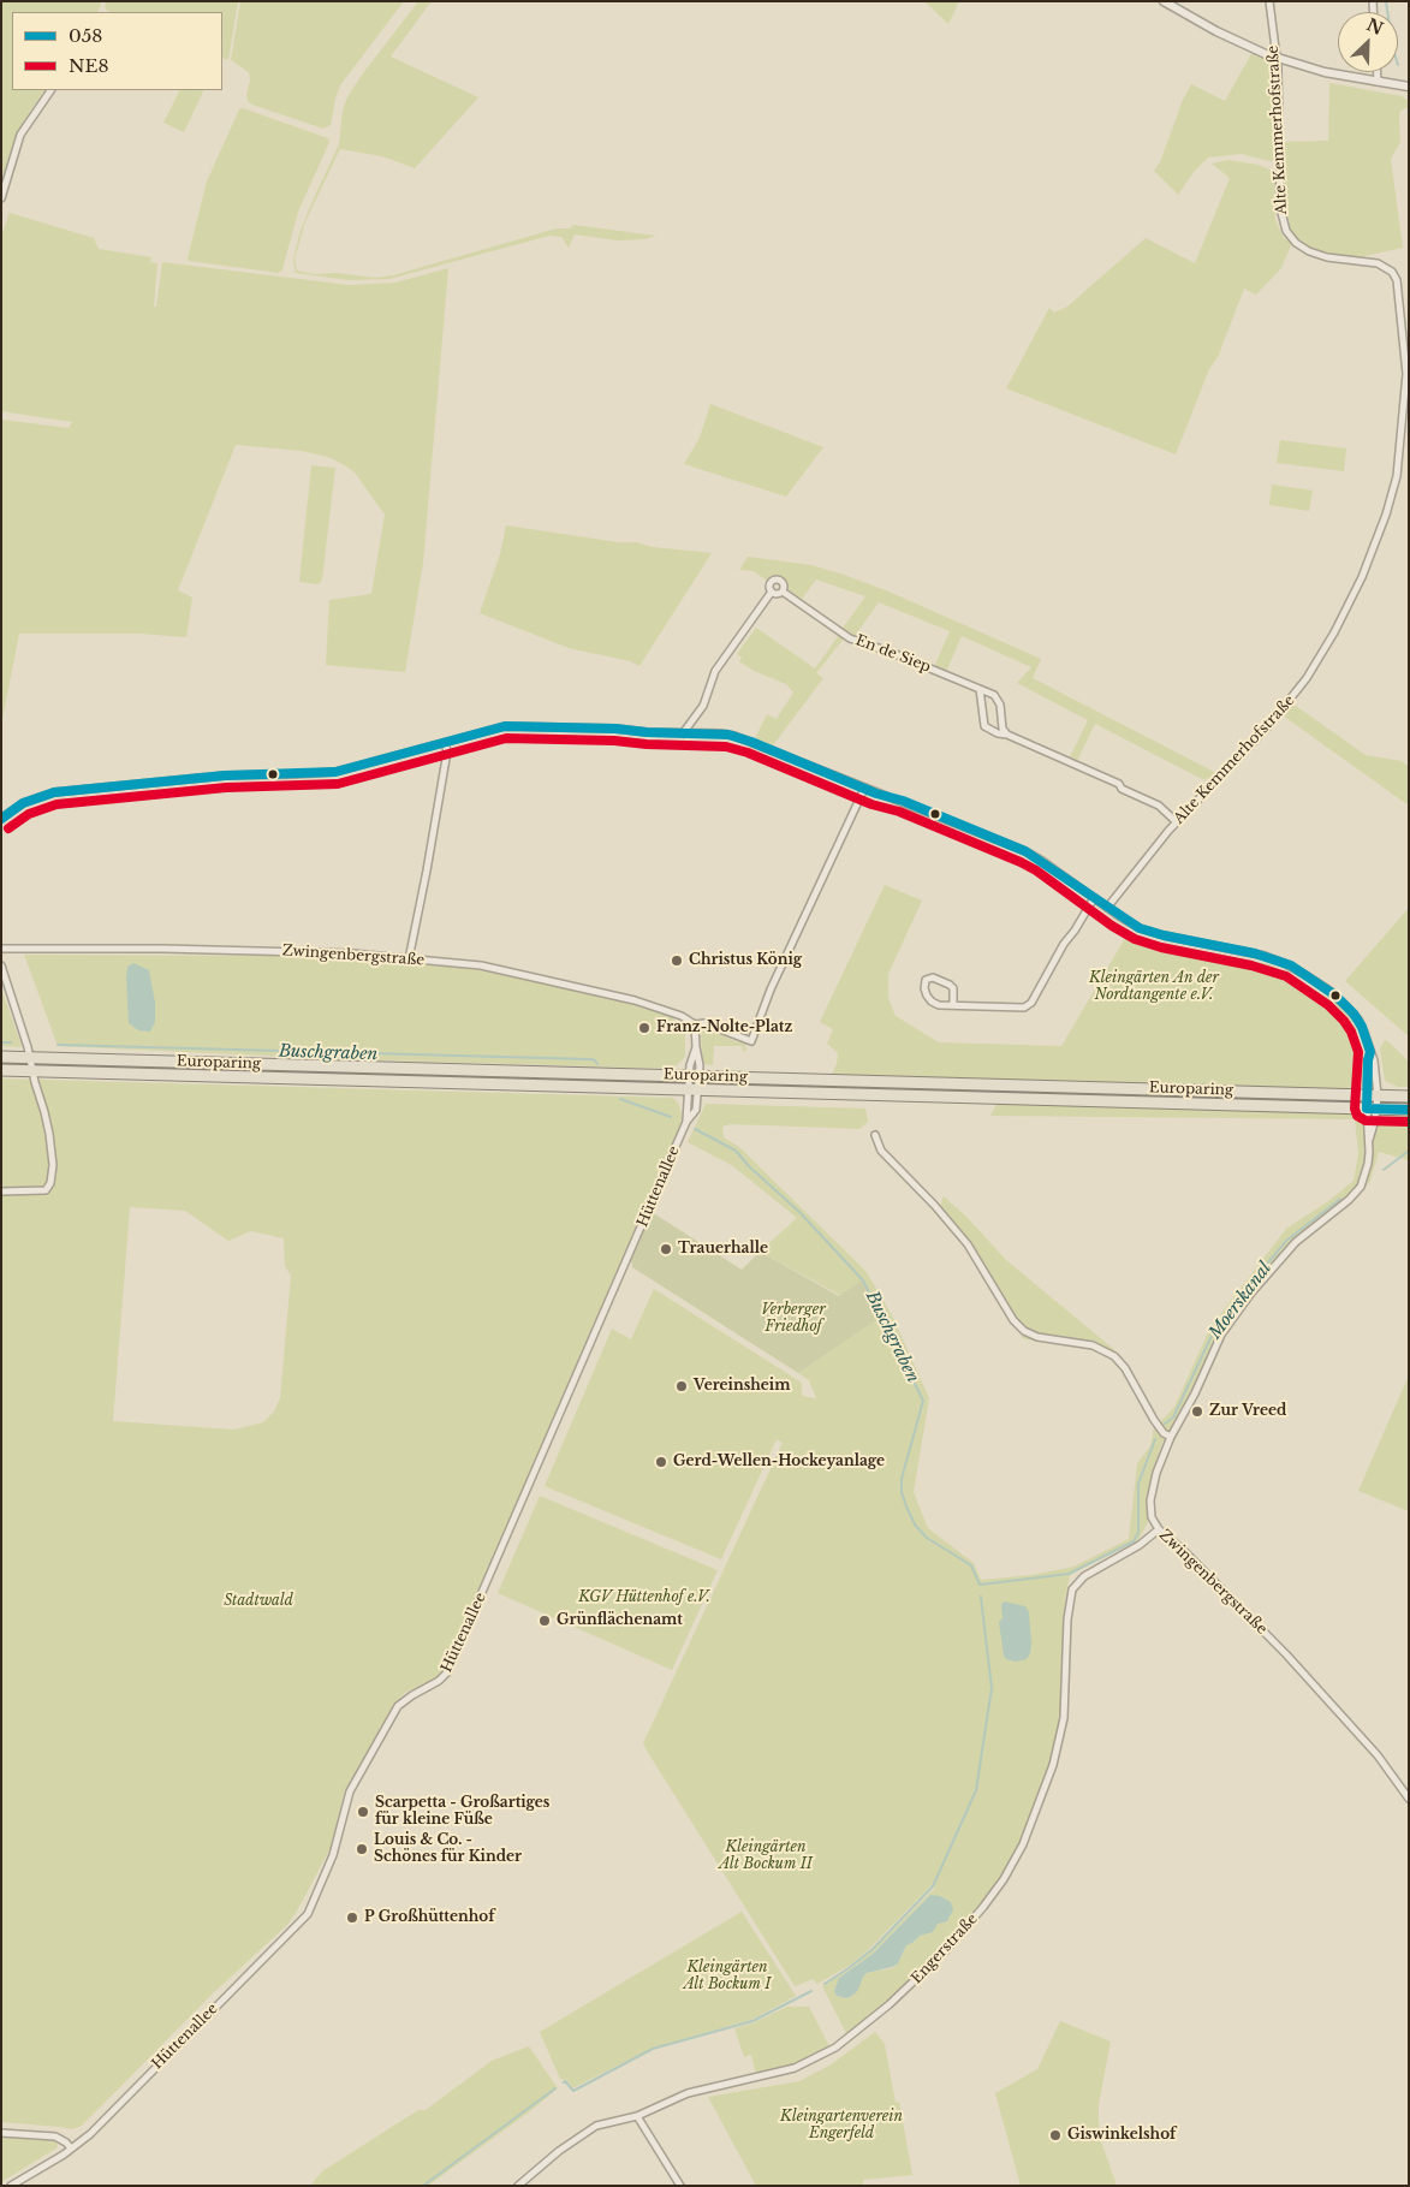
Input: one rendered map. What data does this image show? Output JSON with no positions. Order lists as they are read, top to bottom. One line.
{"streets":{"main road":["Europaring"],"street":["Alte Kemmerhofstraße","En de Siep","Zwingenbergstraße","Hüttenallee","Engerstraße"]},"crossings":[["Alte Kemmerhofstraße","Zwingenbergstraße"],["Zwingenbergstraße","Europaring"],["Zwingenbergstraße","Engerstraße"],["Europaring","Hüttenallee"]],"water":["Buschgraben","Moerskanal"],"parks":["Kleingärten An der Nordtangente e.V.","Verberger Friedhof","KGV Hüttenhof e.V.","Stadtwald","Kleingärten Alt Bockum II","Kleingärten Alt Bockum I","Kleingartenverein Engerfeld"],"places":["Christus König","Franz-Nolte-Platz","Trauerhalle","Vereinsheim","Zur Vreed","Gerd-Wellen-Hockeyanlage","Grünflächenamt","Scarpetta - Großartiges für kleine Füße","Louis & Co. - Schönes für Kinder","P Großhüttenhof","Giswinkelshof"],"lines":["transit line 058","transit line NE8"],"legend":["058","NE8"],"north":"top right"}
